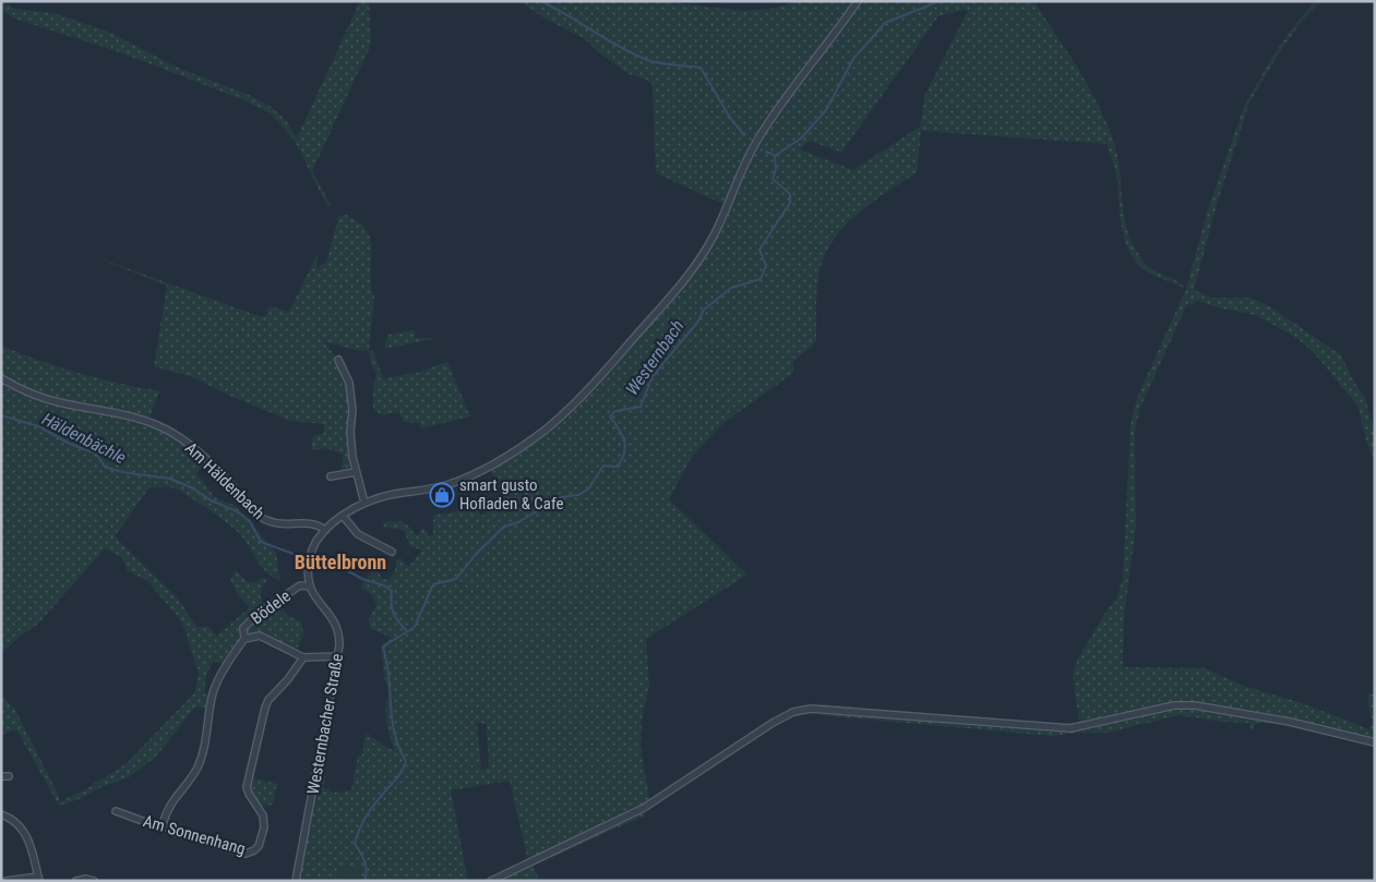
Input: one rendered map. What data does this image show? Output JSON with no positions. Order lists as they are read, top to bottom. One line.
{"streets":{"street":["Am Häldenbach","Bödele","Westernbacher Straße","Am Sonnenhang"]},"crossings":[["Bödele","Westernbacher Straße"]],"districts":["Büttelbronn"],"water":["Westernbach","Häldenbächle"],"places":{"shop":["smart gusto Hofladen & Cafe"]}}
